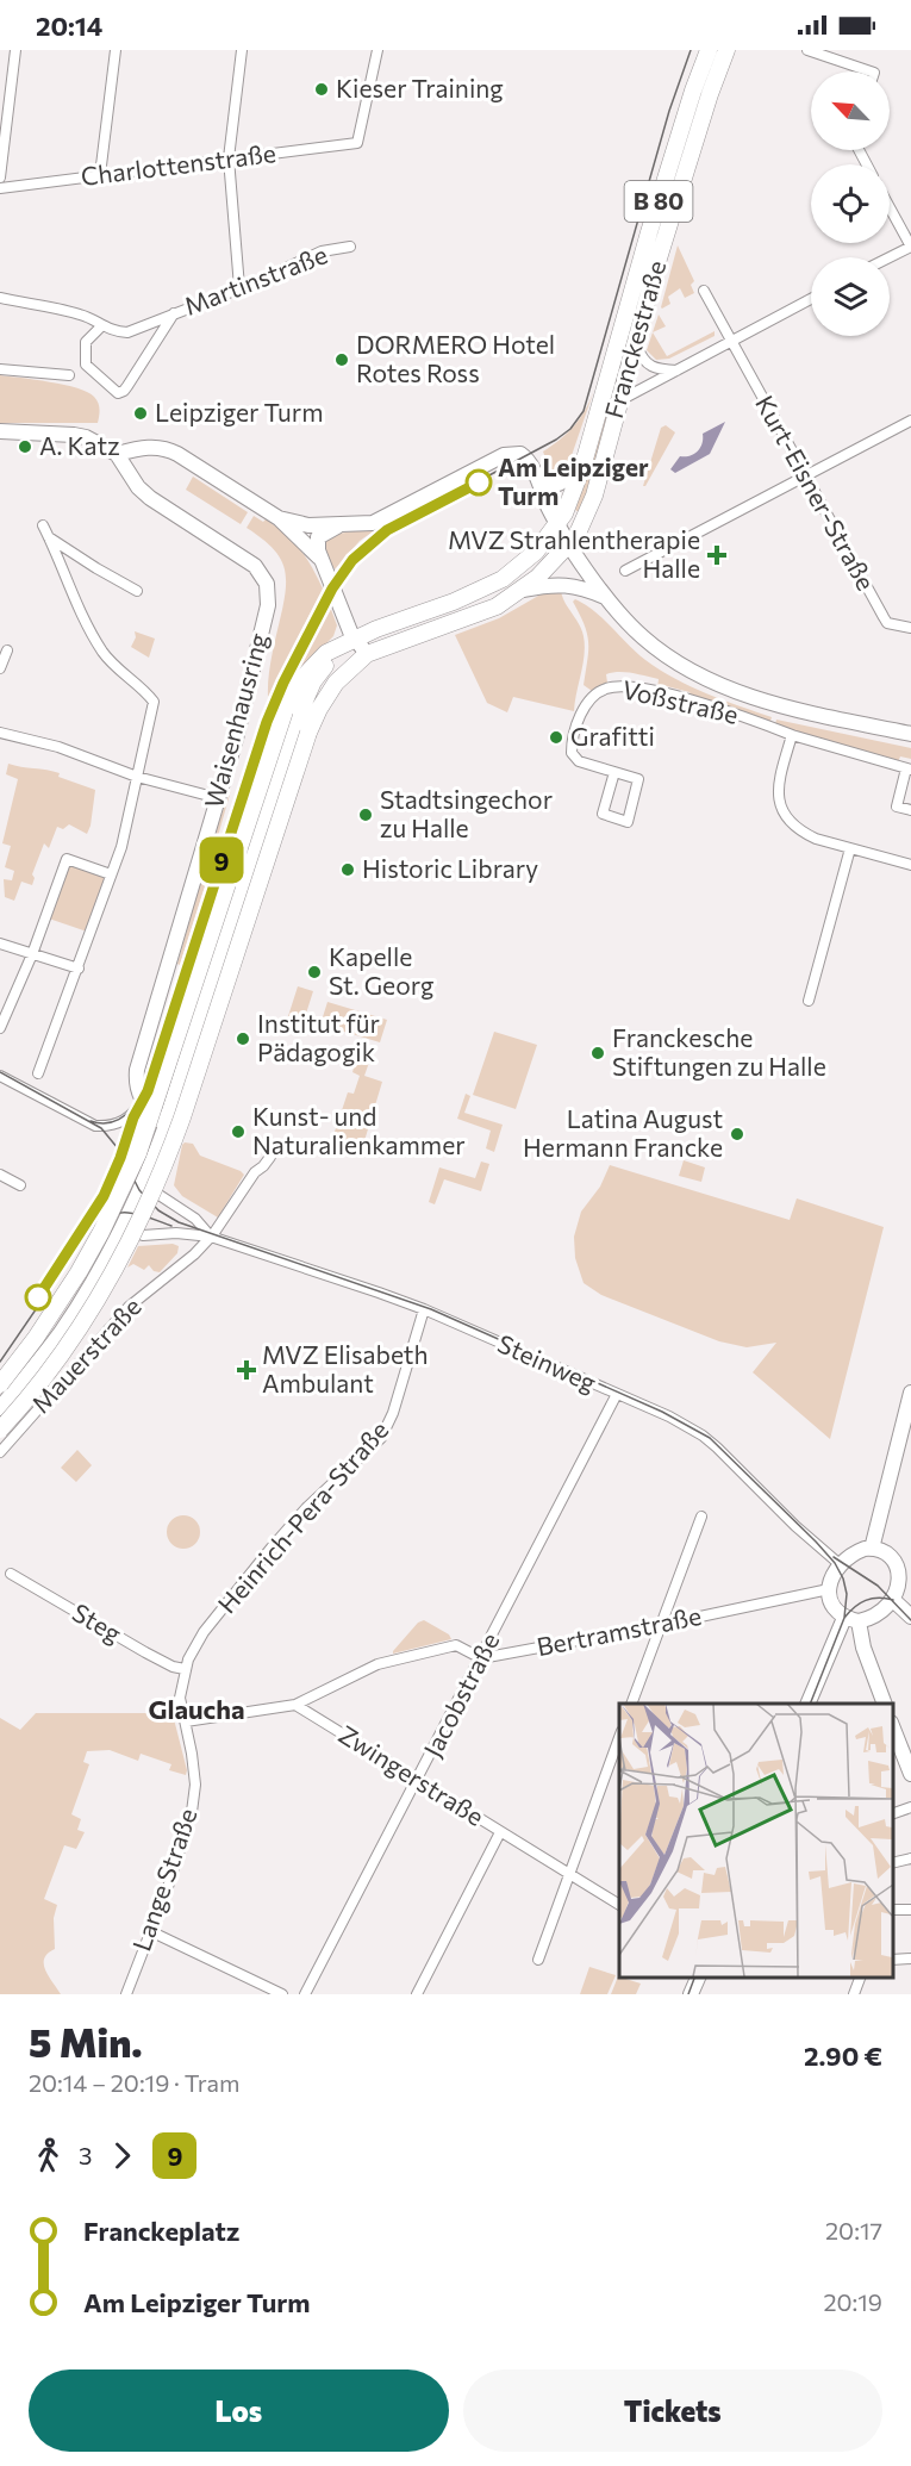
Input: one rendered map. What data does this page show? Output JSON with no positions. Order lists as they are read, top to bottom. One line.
{"streets":{"main road":["B 80","Franckestraße"],"street":["Charlottenstraße","Martinstraße","Kurt-Eisner-Straße","Voßstraße","Waisenhausring","Mauerstraße","Steinweg","Heinrich-Pera-Straße","Steg","Bertramstraße","Jacobstraße","Zwingerstraße","Lange Straße"]},"crossings":[["B 80","Franckestraße"],["Mauerstraße","Steinweg"],["Steinweg","Heinrich-Pera-Straße"],["Steinweg","Bertramstraße"],["Steinweg","Jacobstraße"],["Heinrich-Pera-Straße","Steg"],["Heinrich-Pera-Straße","Lange Straße"],["Bertramstraße","Jacobstraße"],["Jacobstraße","Zwingerstraße"]],"districts":["Glaucha"],"places":{"other":["Kieser Training","DORMERO Hotel Rotes Ross","Leipziger Turm","A. Katz","Am Leipziger Turm","Grafitti","Stadtsingechor zu Halle","Historic Library","Kapelle St. Georg","Institut für Pädagogik","Franckesche Stiftungen zu Halle","Kunst- und Naturalienkammer","Latina August Hermann Francke"],"health":["MVZ Strahlentherapie Halle","MVZ Elisabeth Ambulant"]},"lines":["tram line 9"],"north":"top left","page":{"status":"20:14","on_map":"9","heading":["5 Min.","20:14 – 20:19 · Tram","2.90 €"],"legs":["3","9"],"list":[{"name":"Franckeplatz","value":"20:17"},{"name":"Am Leipziger Turm","value":"20:19"}],"buttons":["Los","Tickets"]}}
